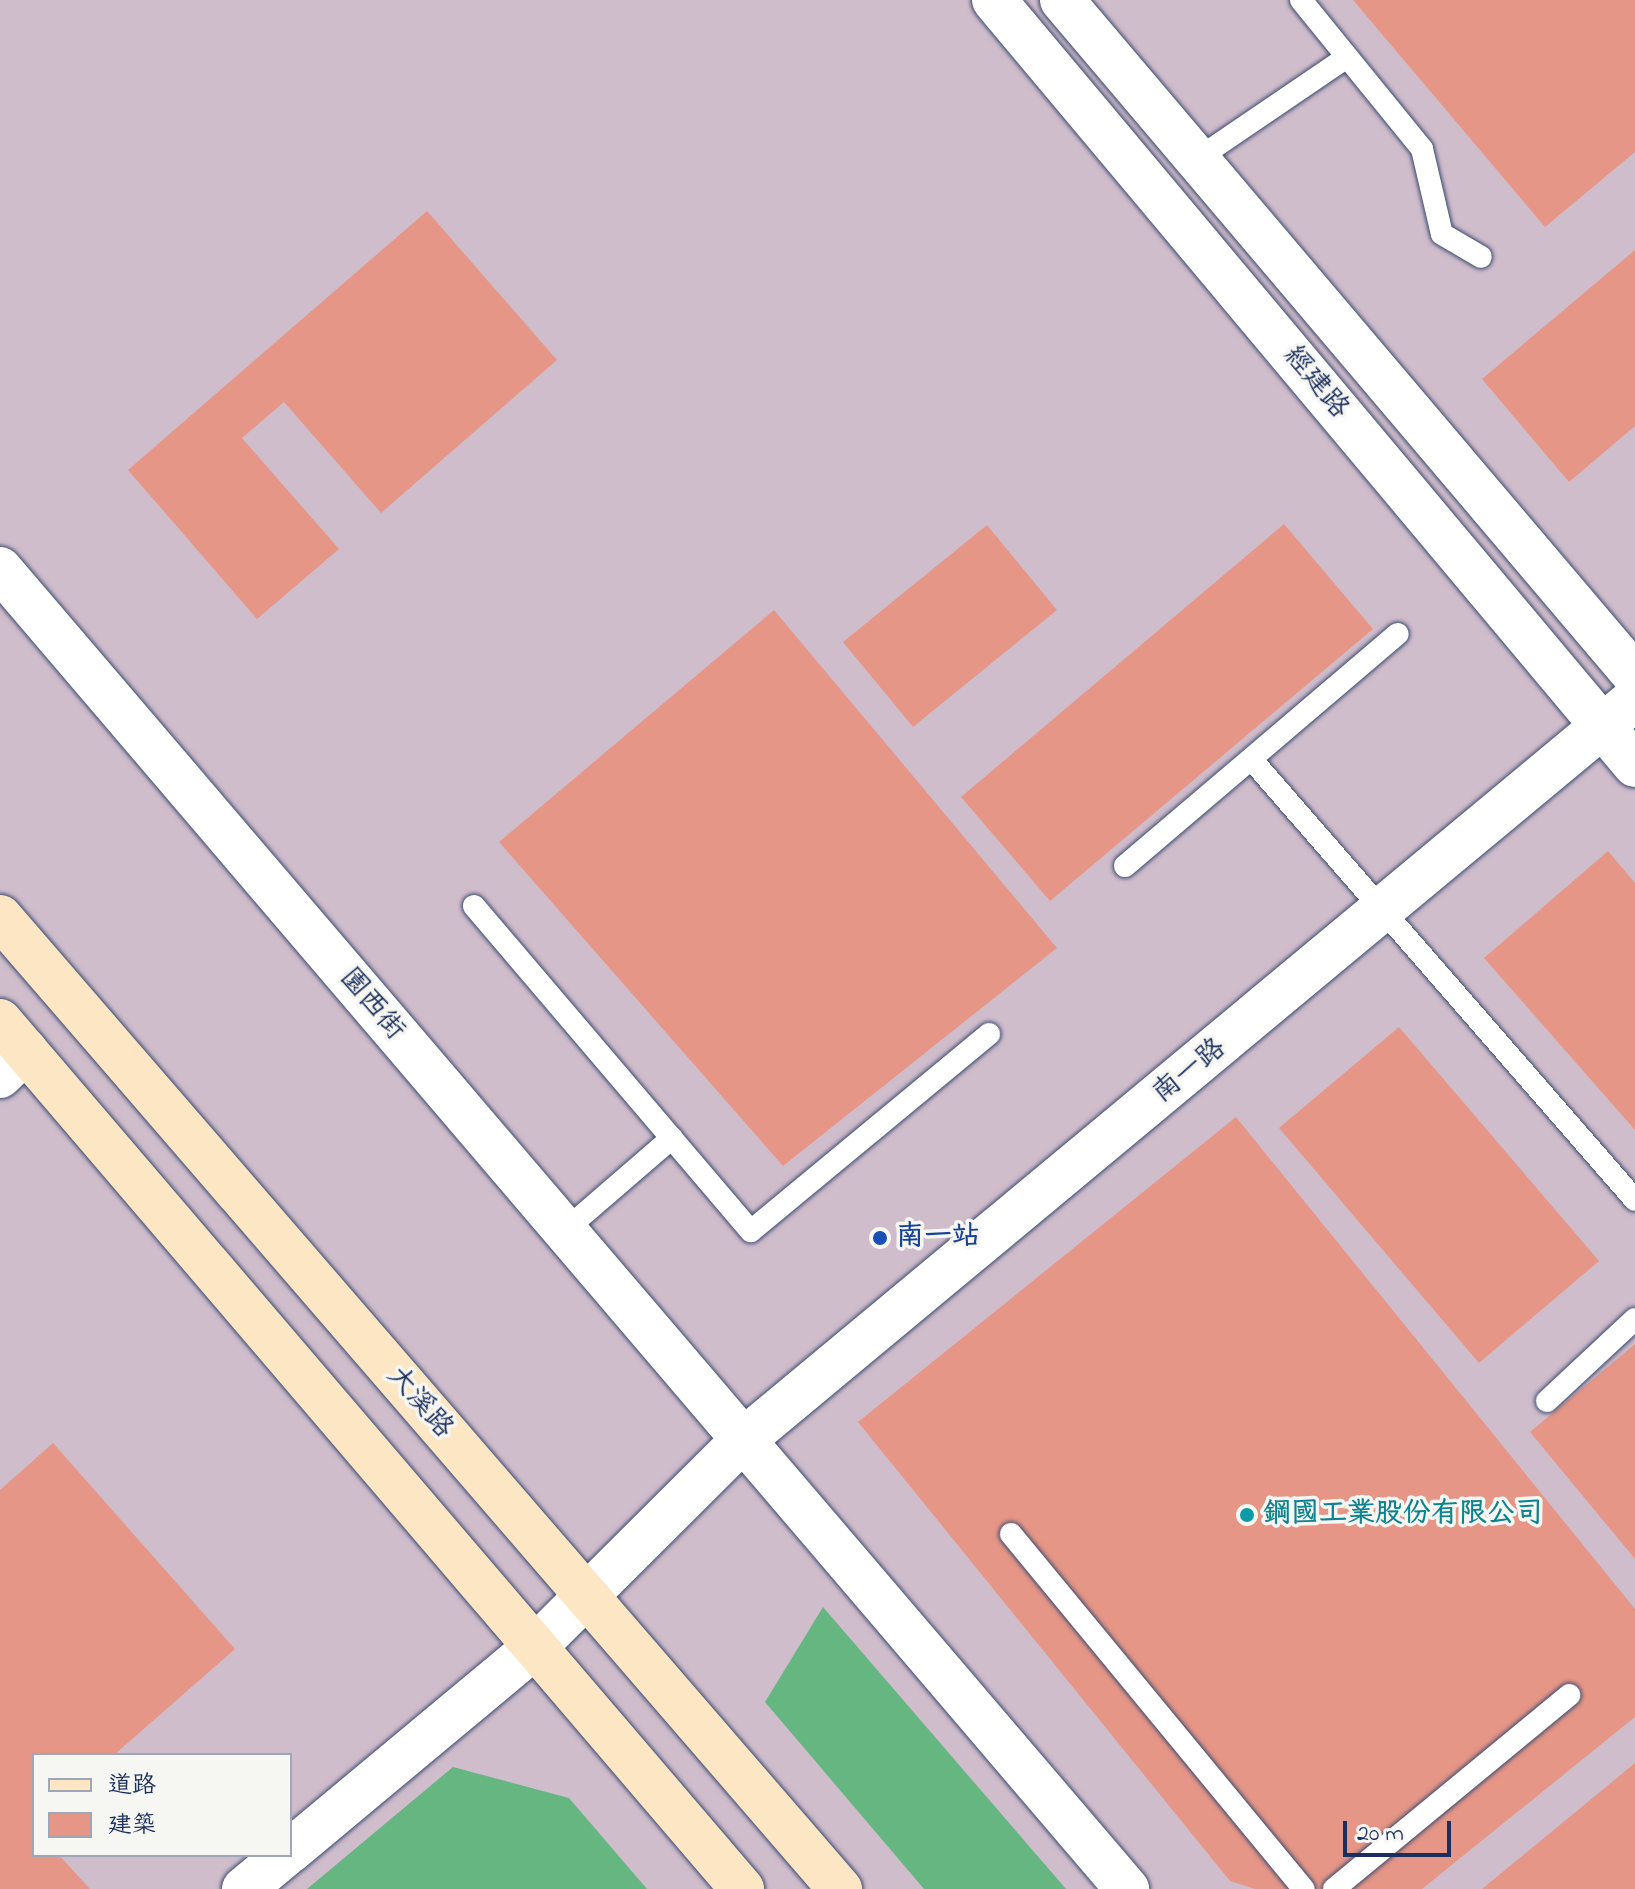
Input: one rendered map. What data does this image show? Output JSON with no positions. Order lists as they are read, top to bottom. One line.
{"streets":{"main road":["大溪路"],"street":["經建路","園西街","南一路"]},"crossings":[["經建路","南一路"],["園西街","南一路"],["南一路","大溪路"]],"places":["南一站","鋼國工業股份有限公司"],"legend":["道路","建築"],"scale_bar":"20 m"}
